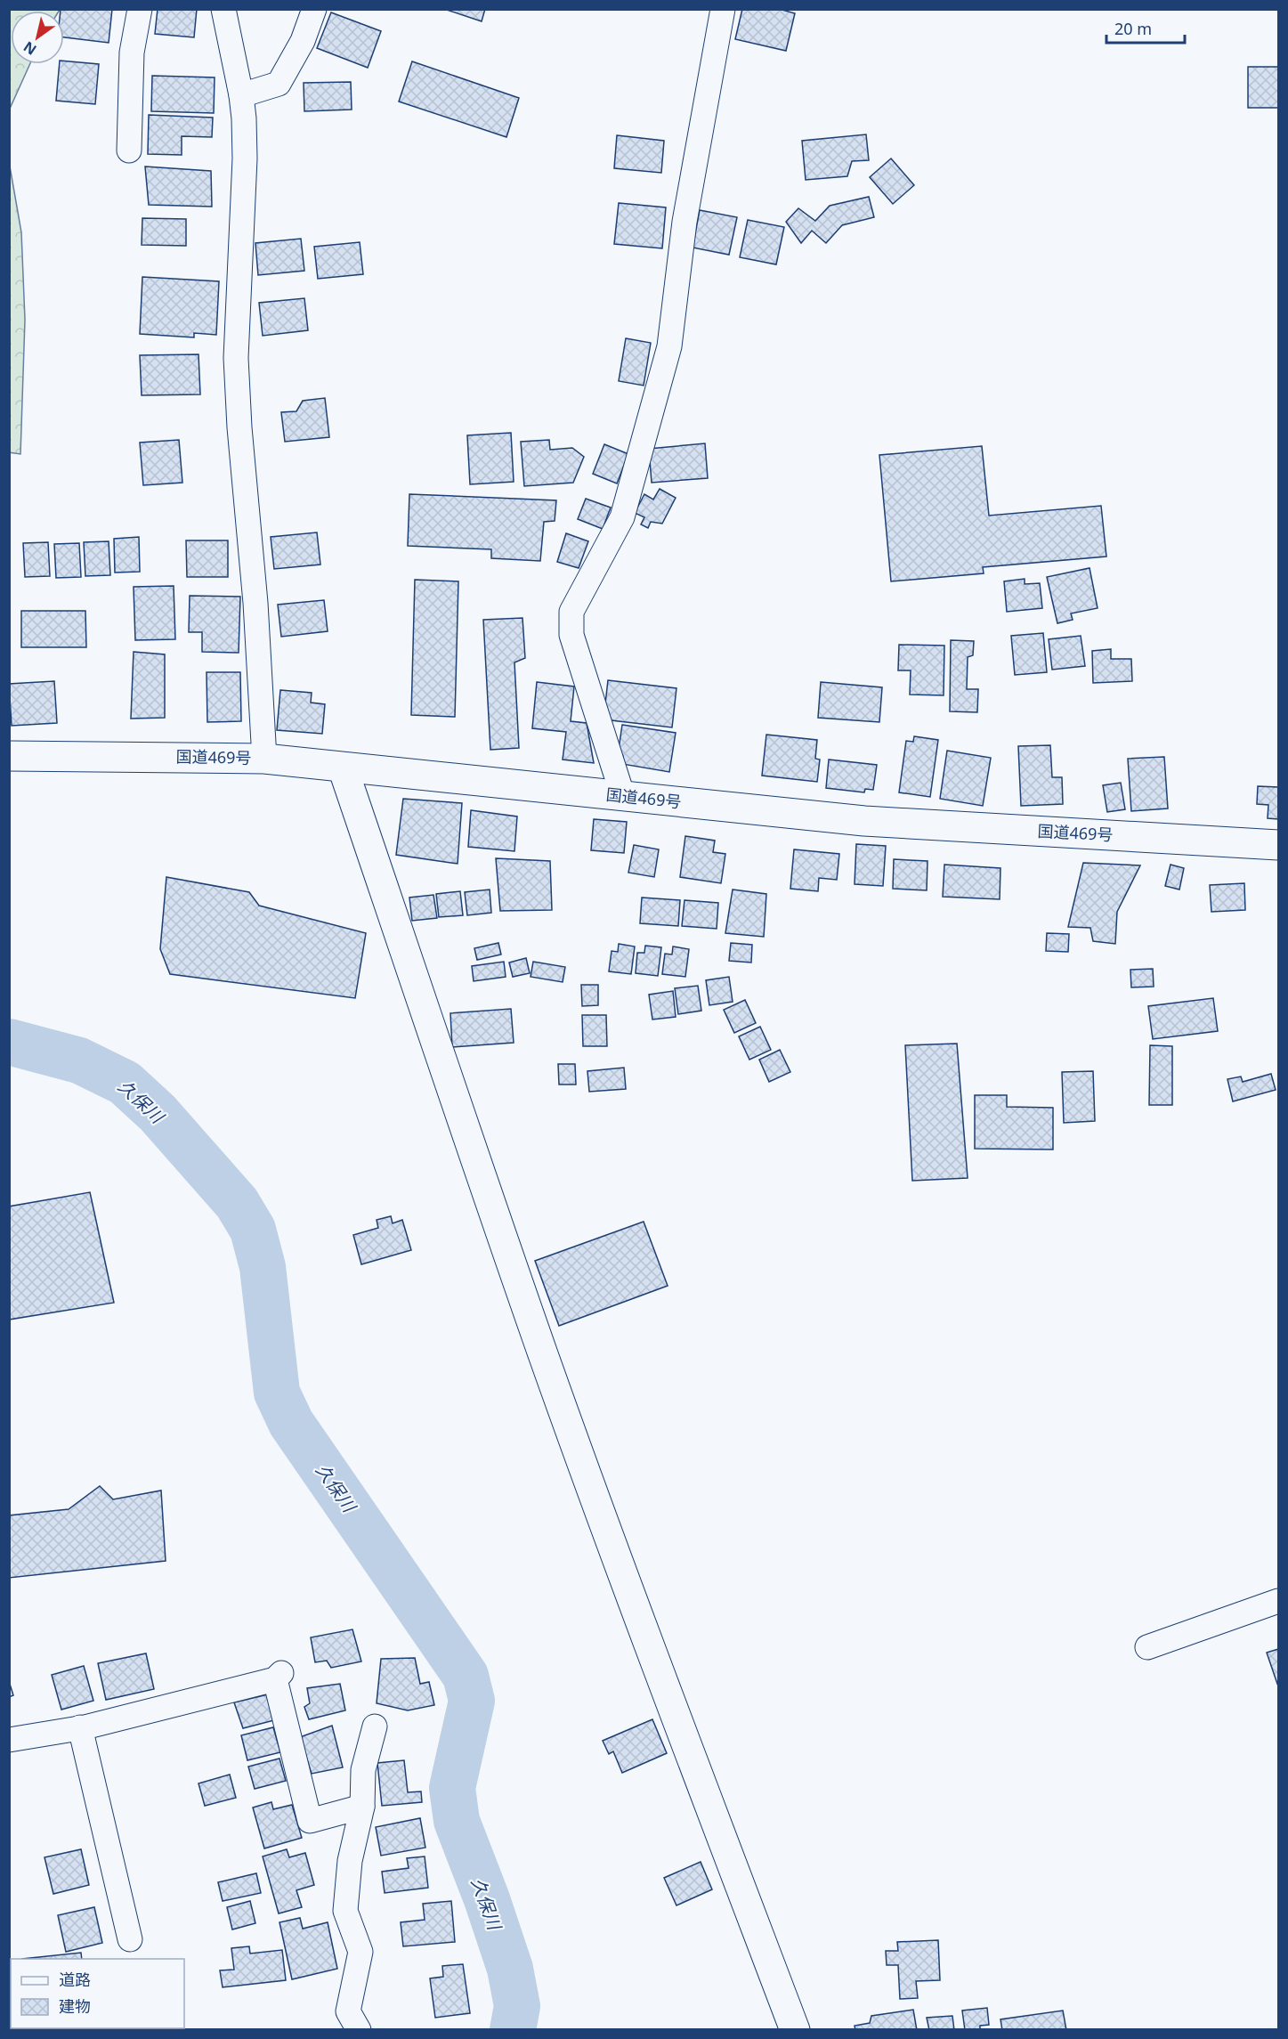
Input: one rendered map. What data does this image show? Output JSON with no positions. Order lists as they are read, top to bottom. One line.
{"streets":{"main road":["国道469号"]},"water":["久保川"],"legend":["道路","建物"],"scale_bar":"20 m","north":"bottom left"}
